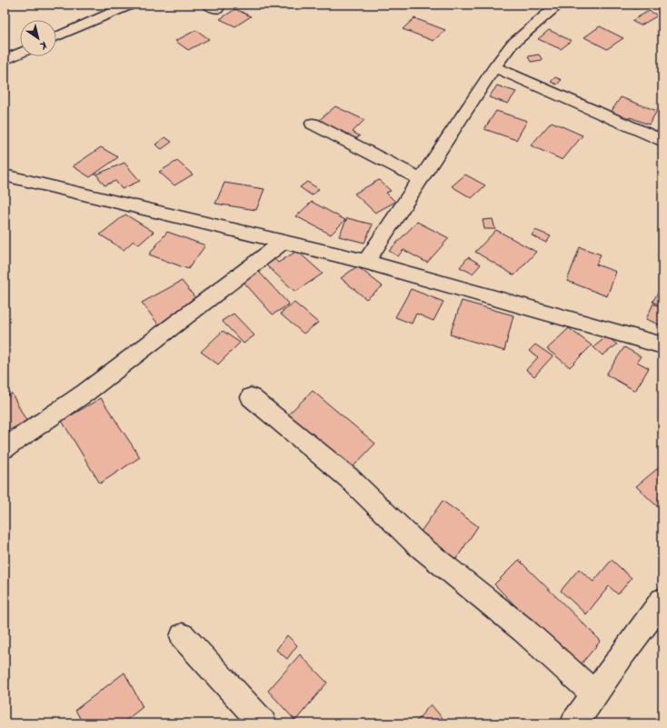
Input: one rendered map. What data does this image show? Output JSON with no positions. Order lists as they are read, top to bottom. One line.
{"north":"bottom right"}
